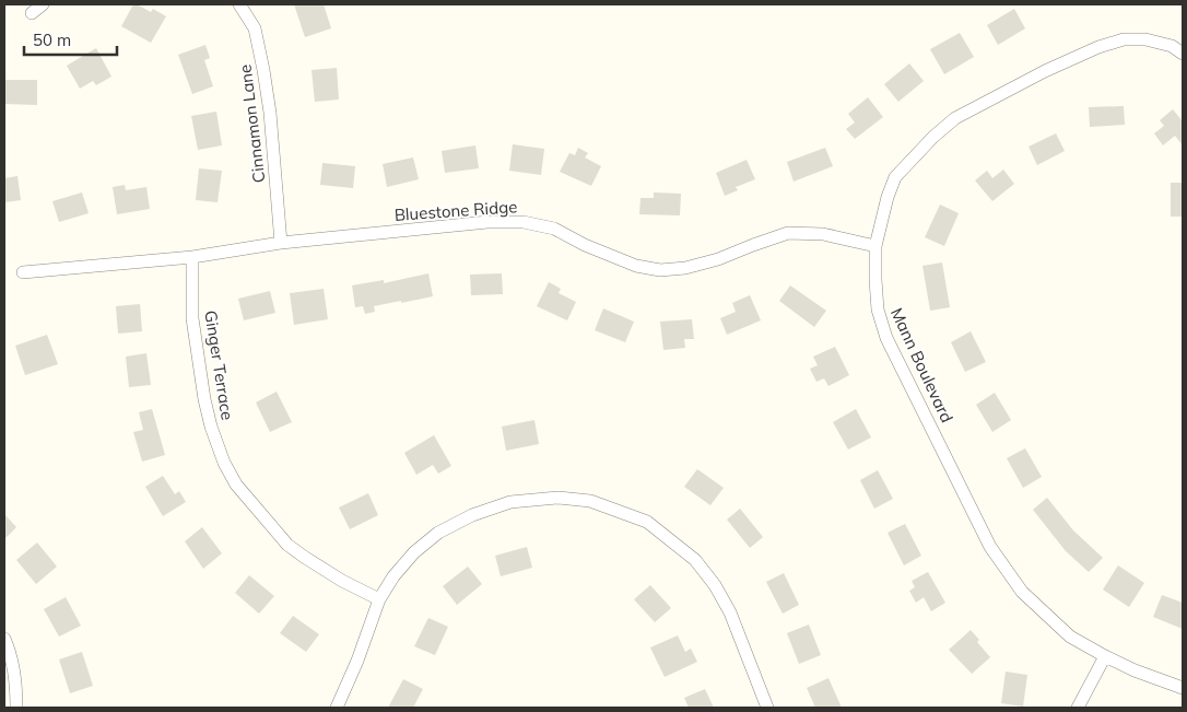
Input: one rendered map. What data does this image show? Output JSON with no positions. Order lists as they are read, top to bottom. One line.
{"streets":{"street":["Cinnamon Lane","Bluestone Ridge","Ginger Terrace","Mann Boulevard"]},"crossings":[["Cinnamon Lane","Bluestone Ridge"],["Bluestone Ridge","Ginger Terrace"],["Bluestone Ridge","Mann Boulevard"]],"scale_bar":"50 m"}
